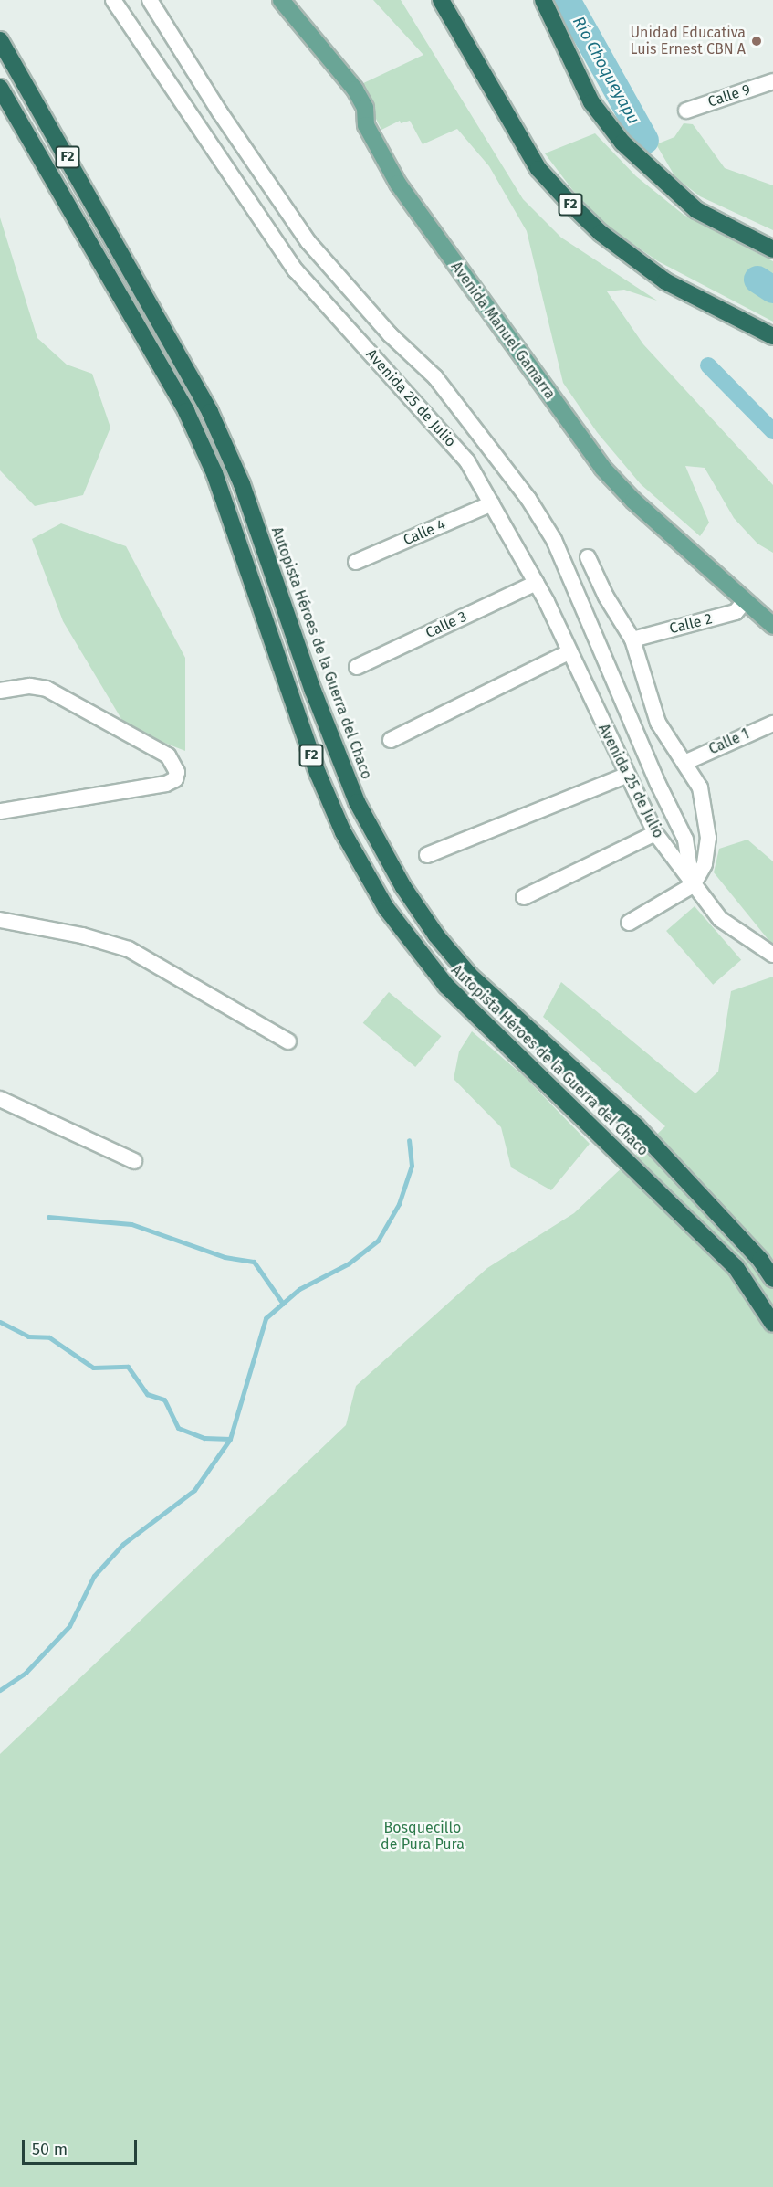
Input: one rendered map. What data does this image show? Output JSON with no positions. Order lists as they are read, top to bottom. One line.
{"streets":{"highway":["F2","Autopista Héroes de la Guerra del Chaco"],"main road":["Avenida Manuel Gamarra"],"street":["Calle 9","Avenida 25 de Julio","Calle 4","Calle 2","Calle 3","Calle 1"]},"crossings":[["Avenida Manuel Gamarra","Calle 2"],["Avenida 25 de Julio","Calle 4"],["Avenida 25 de Julio","Calle 3"]],"water":["Río Choqueyapu"],"parks":["Bosquecillo de Pura Pura"],"places":["Unidad Educativa Luis Ernest CBN A"],"scale_bar":"50 m"}
